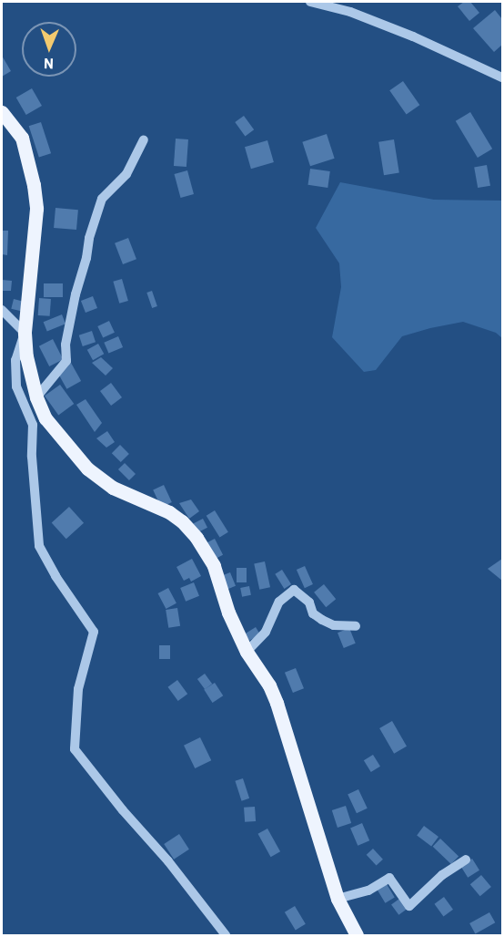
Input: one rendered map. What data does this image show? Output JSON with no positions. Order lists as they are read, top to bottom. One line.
{"north":"bottom"}
